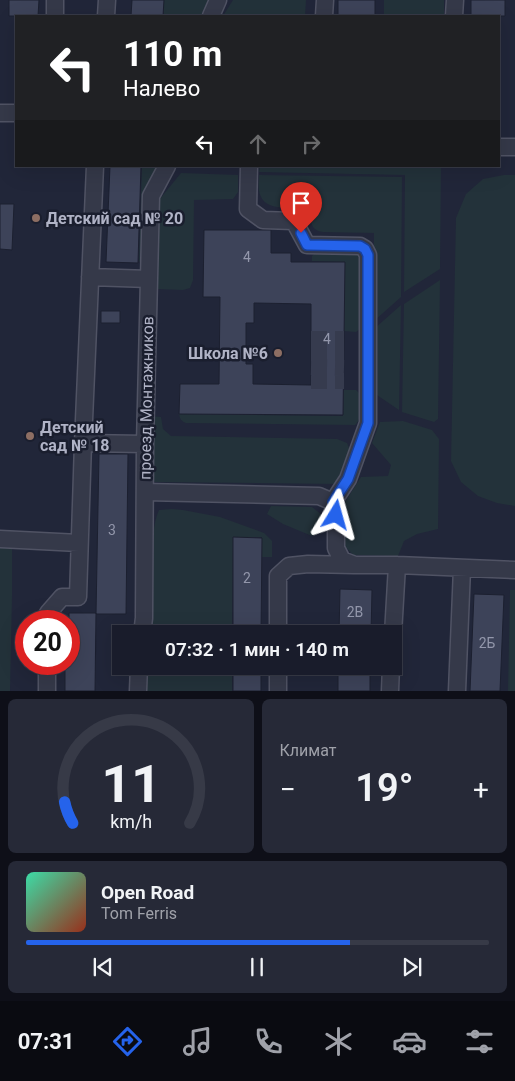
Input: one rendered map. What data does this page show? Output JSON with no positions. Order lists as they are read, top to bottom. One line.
{"streets":{"street":["проезд Монтажников"]},"places":["Детский сад № 20","Школа №6","Детский сад № 18"],"house_numbers":["4","4","3","2","2В","2Б"],"page":{"turn":["110 m","Налево"],"limit":"20","trip":"07:32 · 1 мин · 140 m","tile":"Климат","heat":["−","19°","+"],"song":["Open Road","Tom Ferris"],"tabs":"07:31","gauge":["11","km/h"]}}
